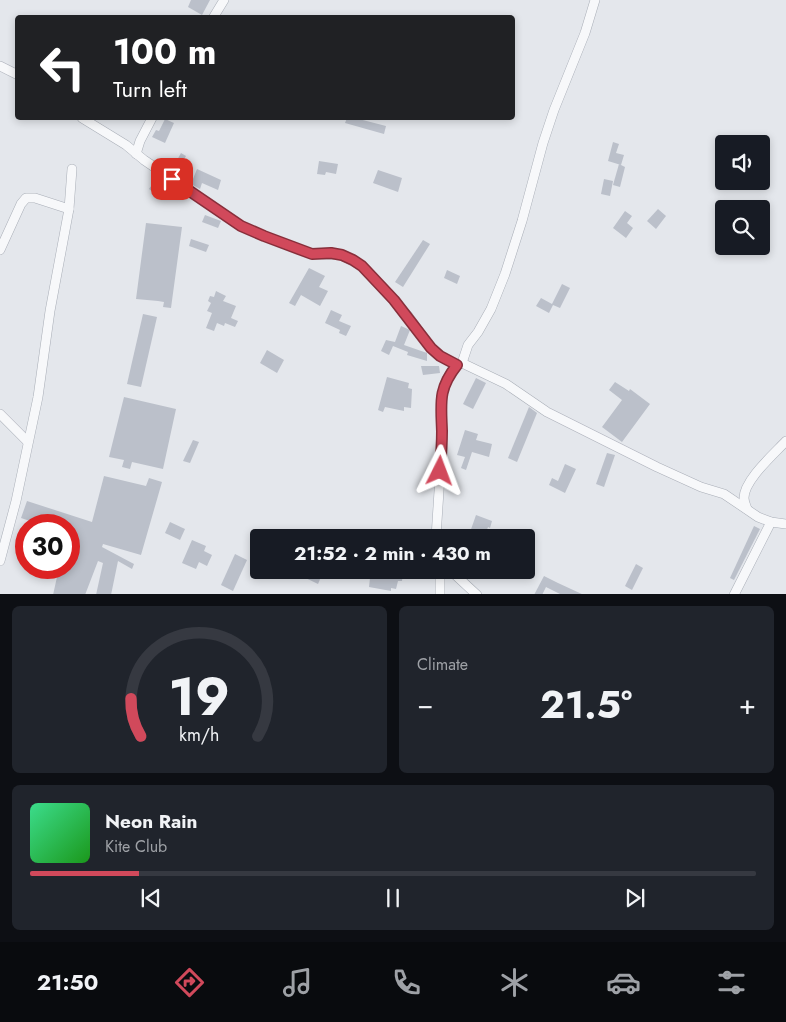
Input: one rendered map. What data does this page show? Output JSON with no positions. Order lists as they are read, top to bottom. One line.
{"page":{"turn":["100 m","Turn left"],"limit":"30","trip":"21:52 · 2 min · 430 m","tile":"Climate","heat":["−","21.5°","+"],"song":["Neon Rain","Kite Club"],"tabs":"21:50","gauge":["19","km/h"]}}
